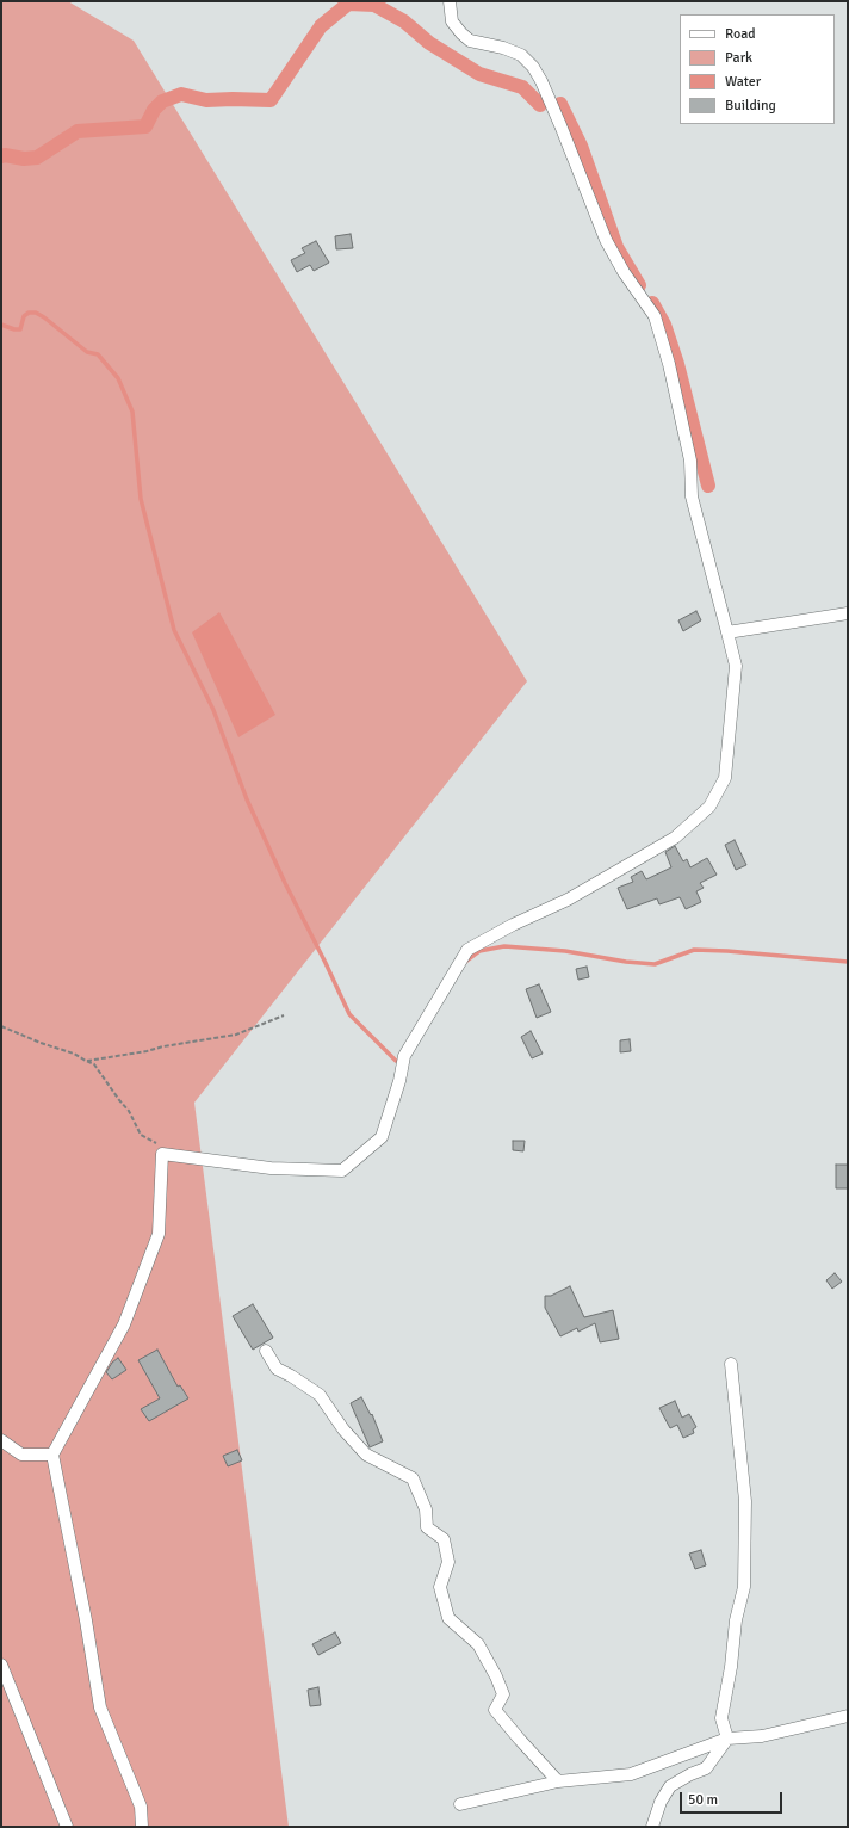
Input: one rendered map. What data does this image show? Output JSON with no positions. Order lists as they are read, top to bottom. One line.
{"legend":["Road","Park","Water","Building"],"scale_bar":"50 m"}
